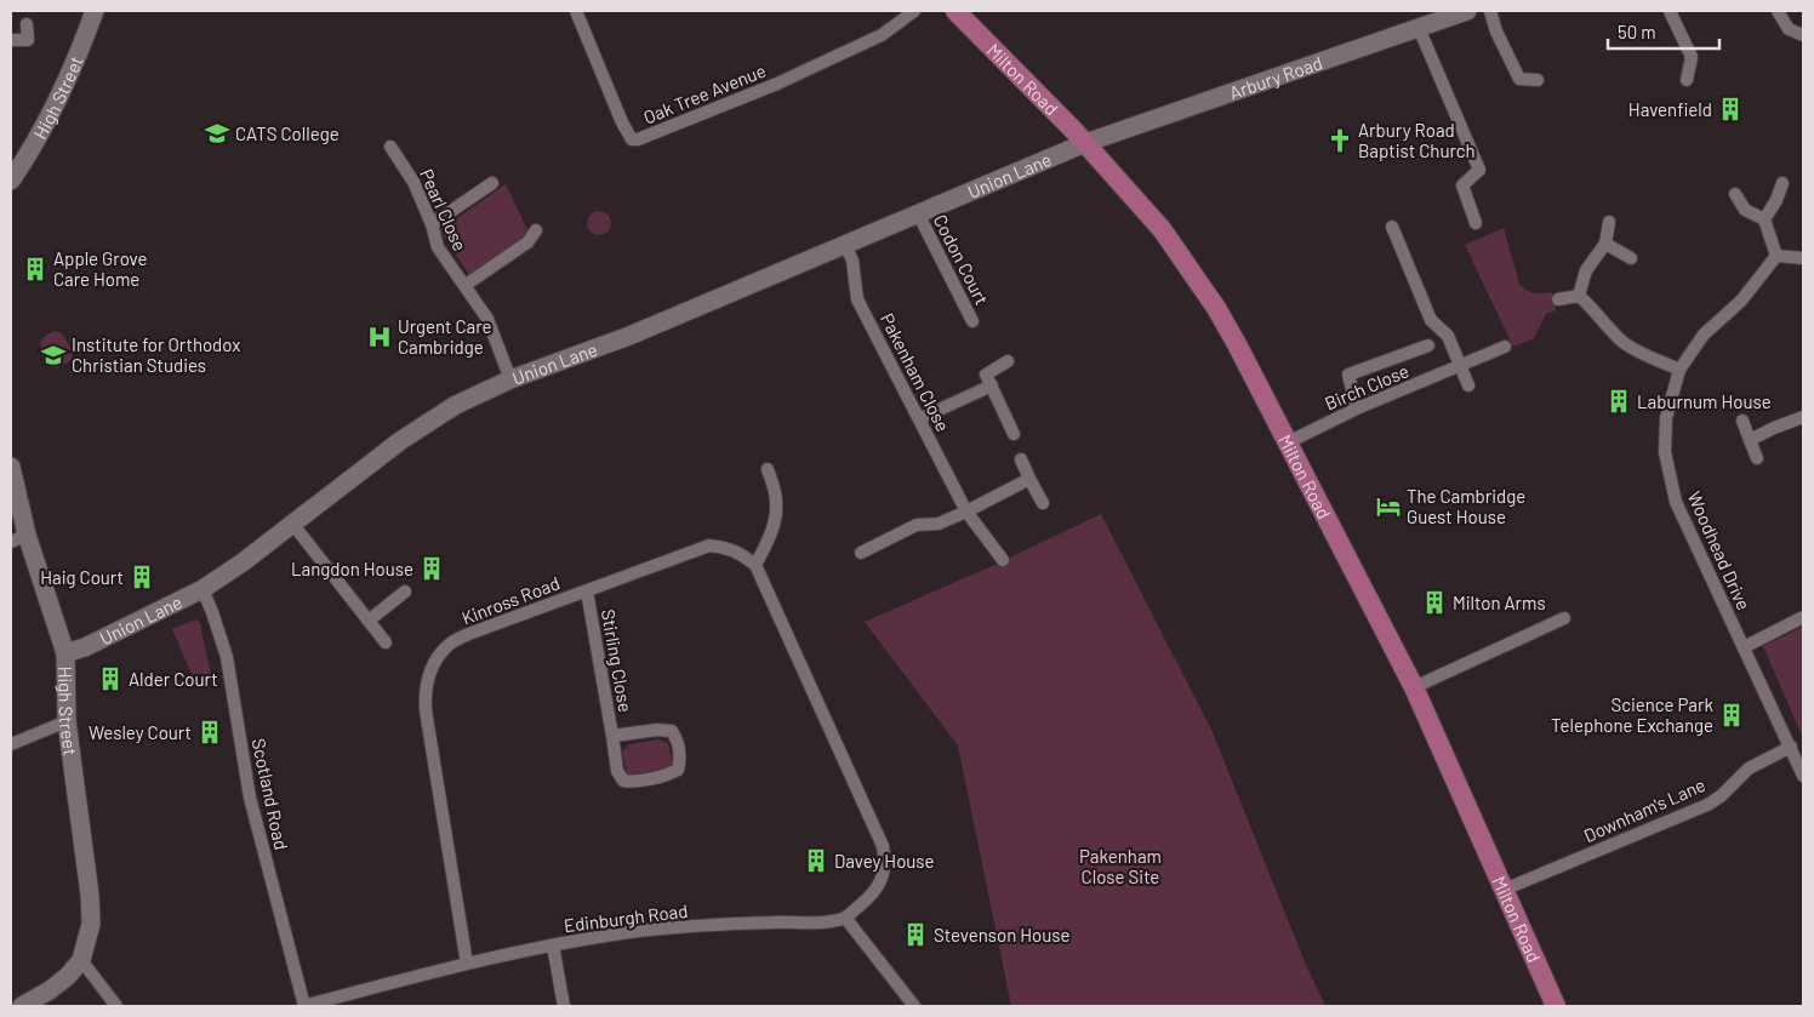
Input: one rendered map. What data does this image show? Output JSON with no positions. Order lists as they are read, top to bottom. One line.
{"streets":{"main road":["Milton Road"],"street":["Arbury Road","Oak Tree Avenue","High Street","Union Lane","Pearl Close","Codon Court","Pakenham Close","Birch Close","Woodhead Drive","Kinross Road","Stirling Close","Scotland Road","Downham's Lane","Edinburgh Road"]},"crossings":[["Arbury Road","Milton Road"],["Arbury Road","Union Lane"],["Milton Road","Union Lane"],["Milton Road","Birch Close"],["Milton Road","Downham's Lane"],["High Street","Union Lane"],["Union Lane","Pearl Close"],["Union Lane","Codon Court"],["Union Lane","Pakenham Close"],["Union Lane","Scotland Road"],["Woodhead Drive","Downham's Lane"],["Kinross Road","Stirling Close"],["Kinross Road","Edinburgh Road"],["Scotland Road","Edinburgh Road"]],"parks":["Pakenham Close Site"],"places":{"building":["Havenfield","Apple Grove Care Home","Laburnum House","Langdon House","Haig Court","Milton Arms","Alder Court","Science Park Telephone Exchange","Wesley Court","Davey House","Stevenson House"],"school or university":["CATS College","Institute for Orthodox Christian Studies"],"church":["Arbury Road Baptist Church"],"hospital":["Urgent Care Cambridge"],"hotel":["The Cambridge Guest House"]},"scale_bar":"50 m"}
